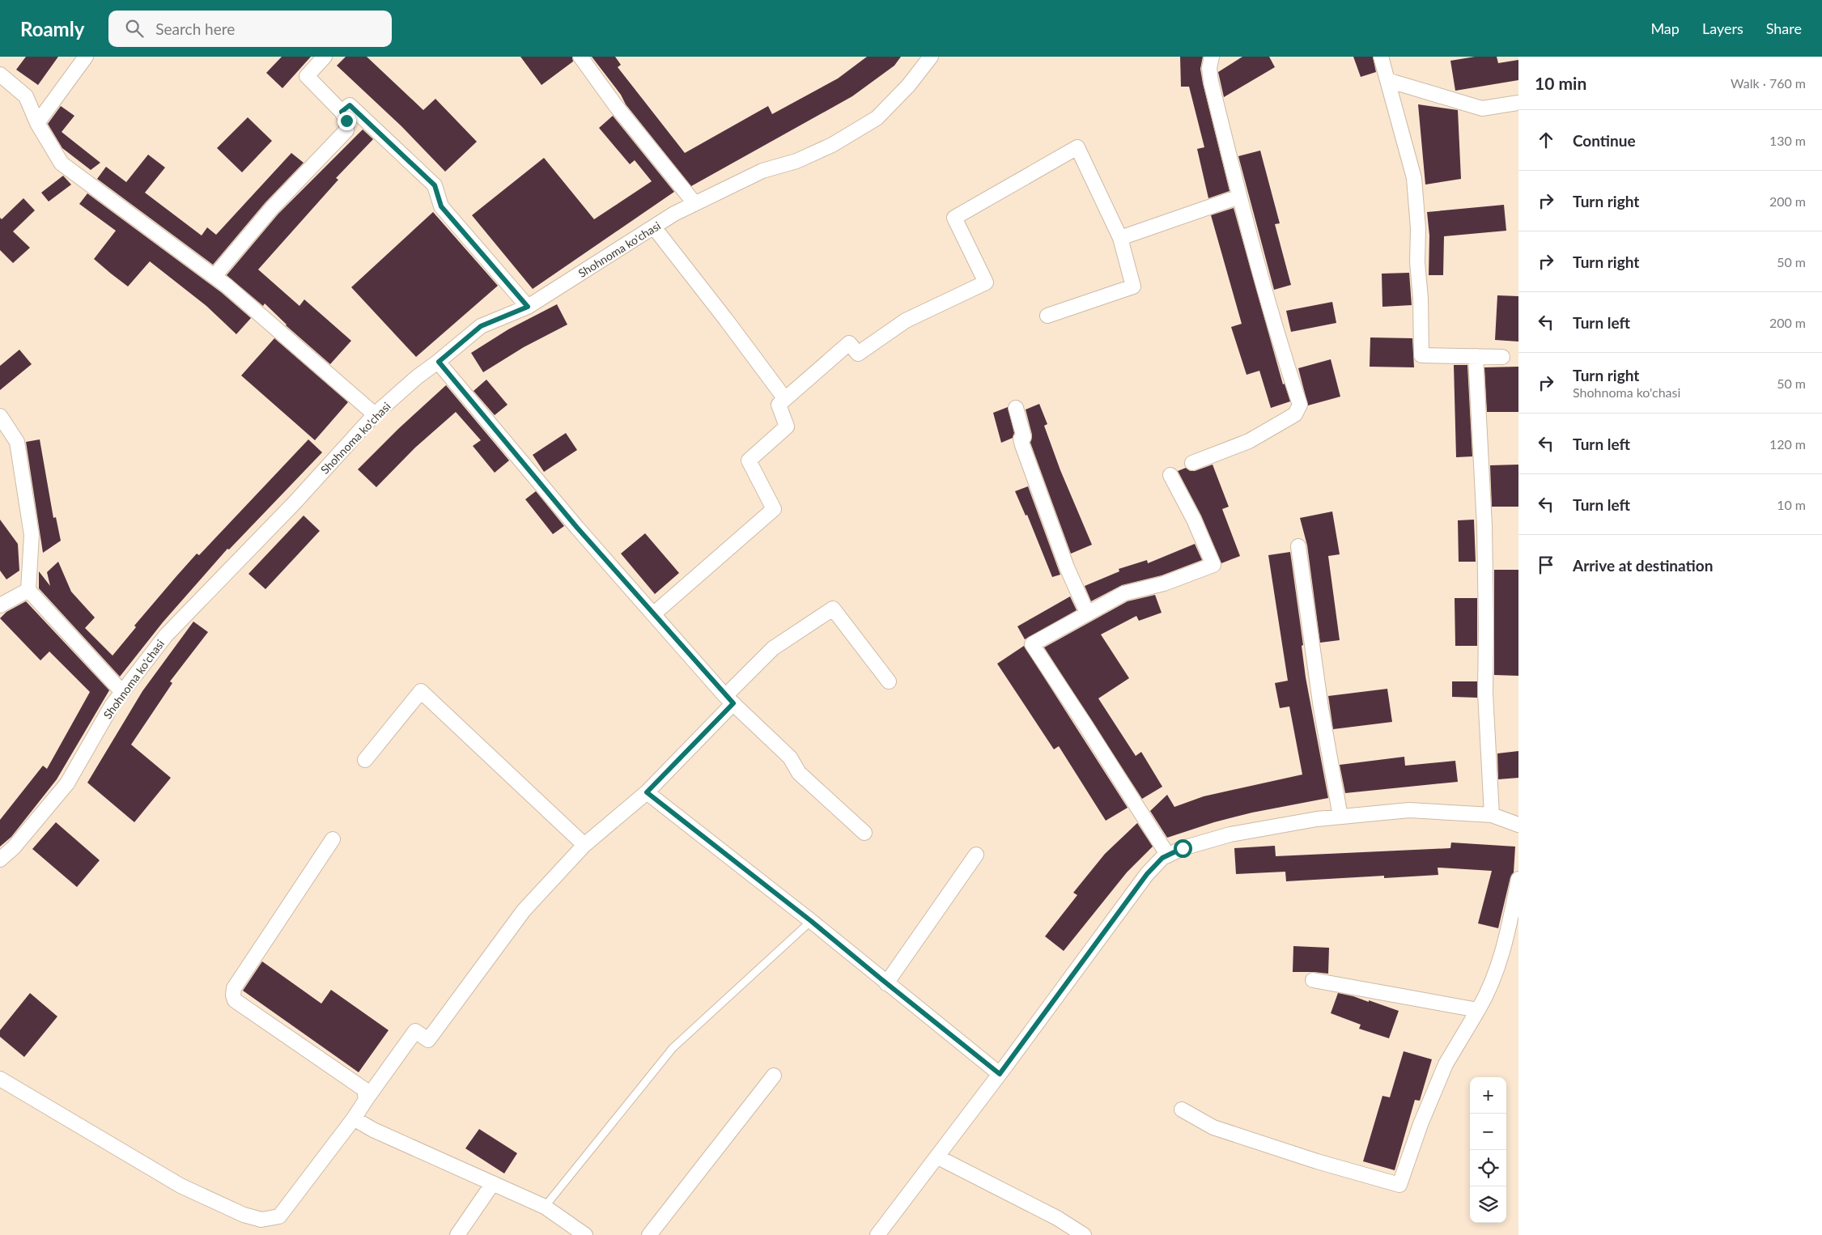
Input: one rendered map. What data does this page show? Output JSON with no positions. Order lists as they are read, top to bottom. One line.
{"streets":{"street":["Shohnoma ko'chasi"]},"page":{"header":"Roamly","search":"Search here","nav":["Map","Layers","Share"],"heading":["10 min","Walk · 760 m"],"list":[["Continue","130 m"],["Turn right","200 m"],["Turn right","50 m"],["Turn left","200 m"],["Turn right","Shohnoma ko'chasi","50 m"],["Turn left","120 m"],["Turn left","10 m"],"Arrive at destination"],"map_buttons":["+","−"]}}
